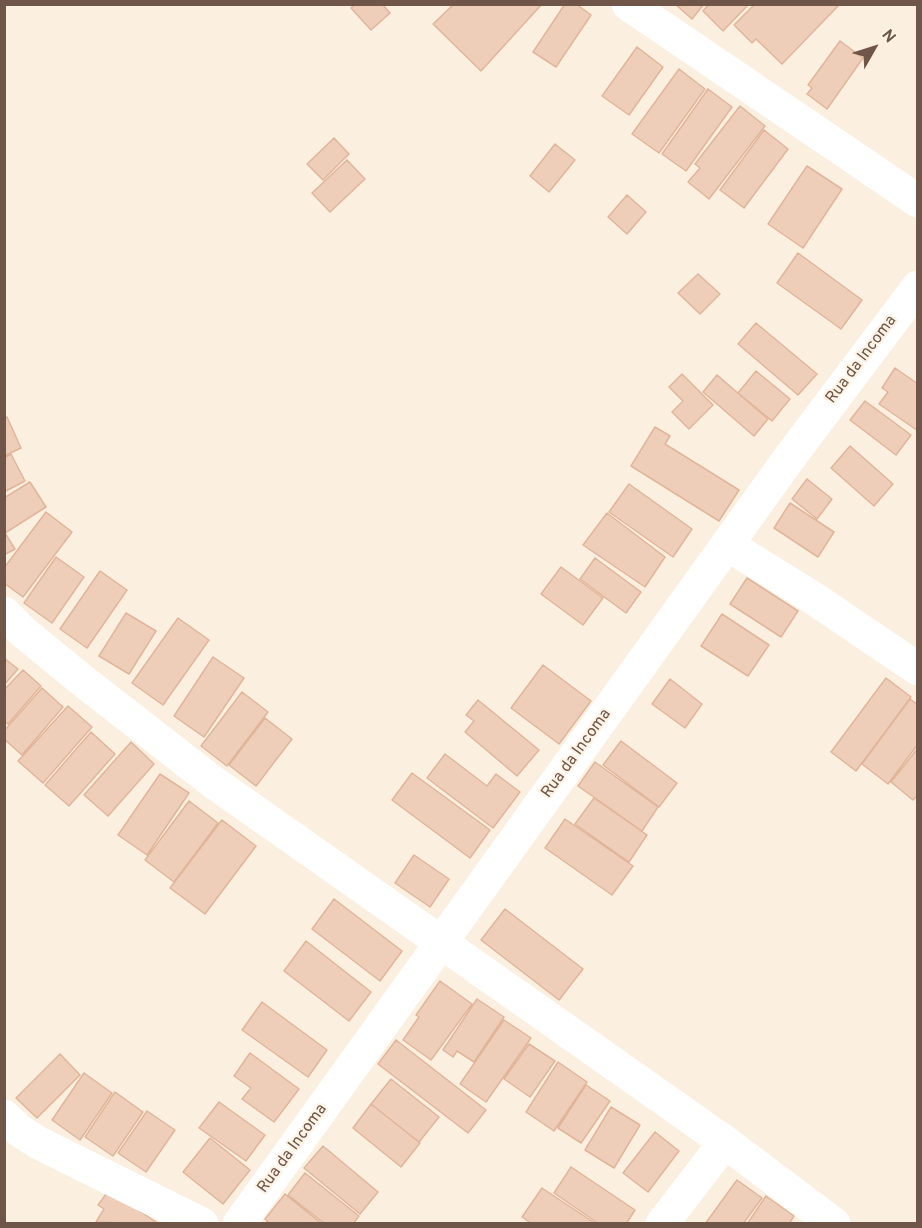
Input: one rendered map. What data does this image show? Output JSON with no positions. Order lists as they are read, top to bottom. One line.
{"streets":{"street":["Rua da Incoma"]},"north":"top right"}
